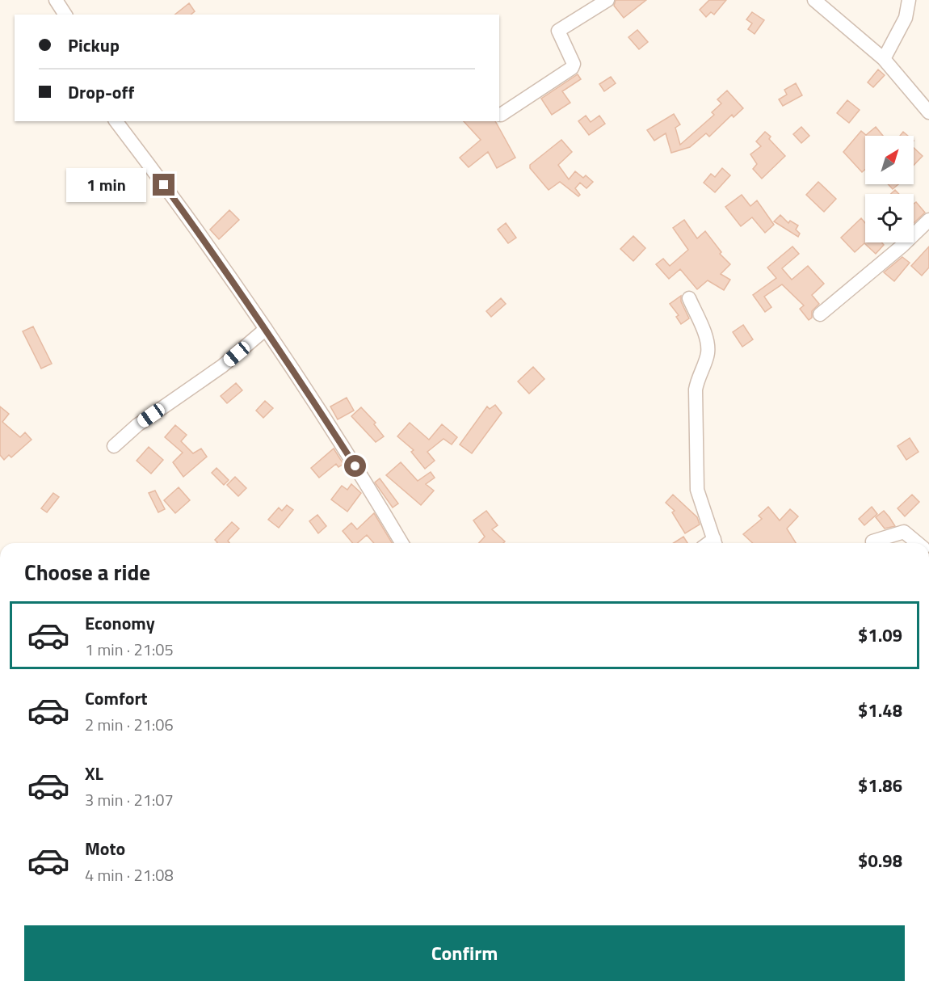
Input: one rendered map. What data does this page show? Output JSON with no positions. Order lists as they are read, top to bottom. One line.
{"north":"top right","page":{"banner":["Pickup","Drop-off"],"bubble":"1 min","heading":"Choose a ride","list":[{"name":"Economy","note":"1 min · 21:05","value":"$1.09"},{"name":"Comfort","note":"2 min · 21:06","value":"$1.48"},{"name":"XL","note":"3 min · 21:07","value":"$1.86"},{"name":"Moto","note":"4 min · 21:08","value":"$0.98"}],"buttons":"Confirm"}}
